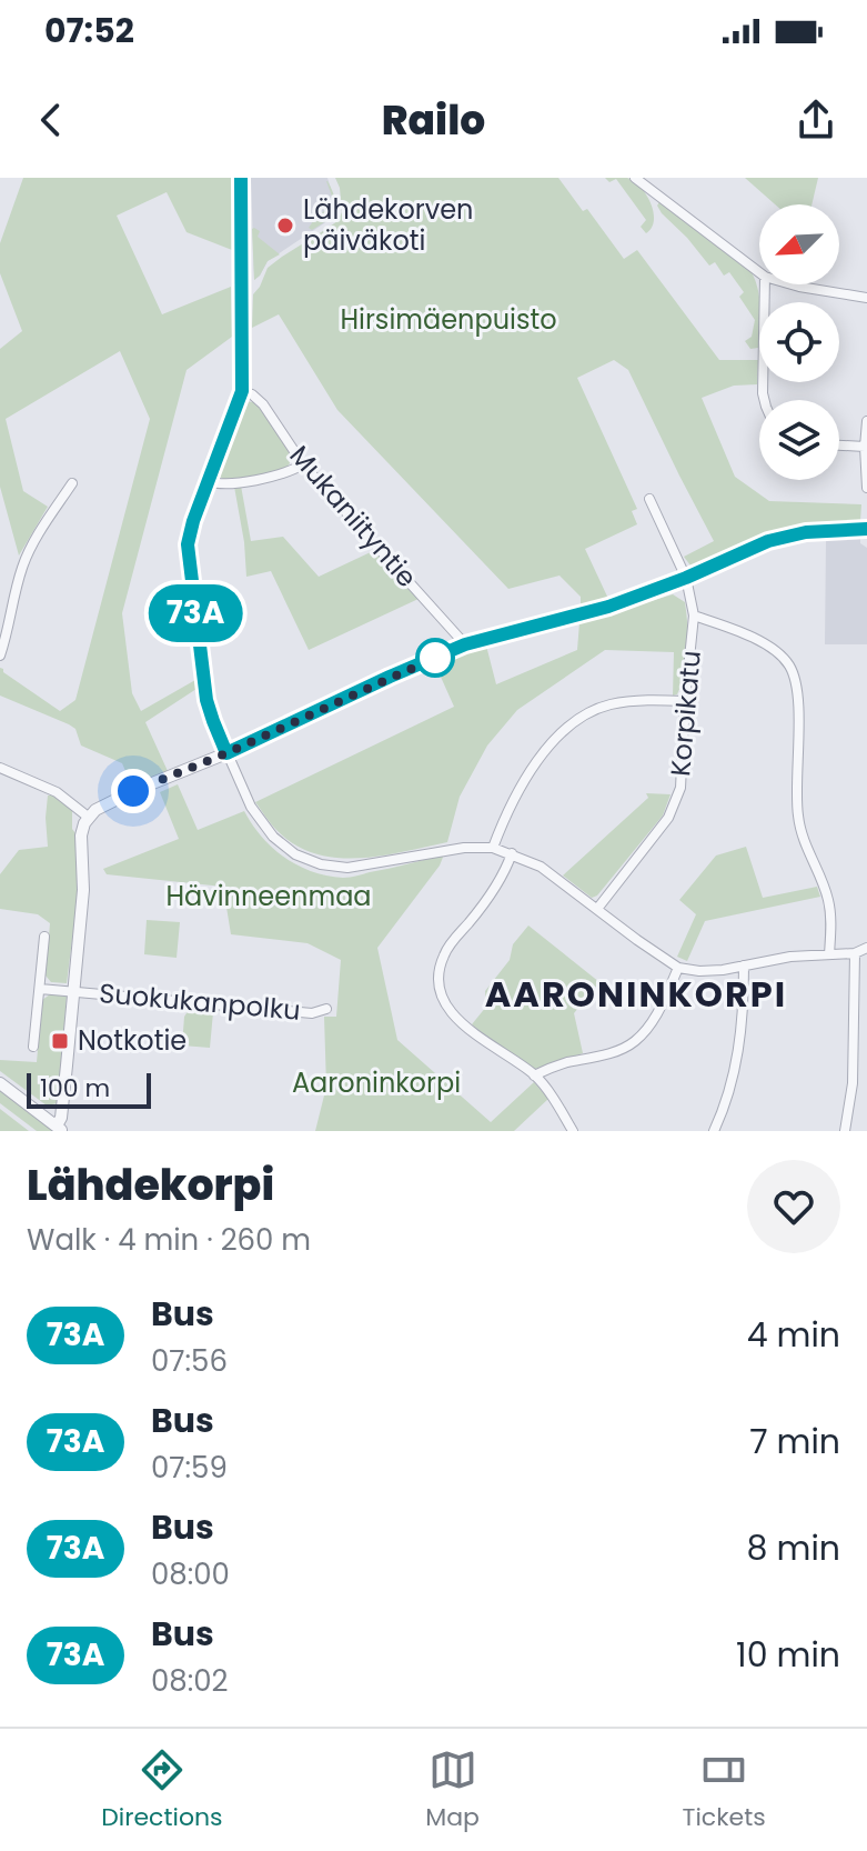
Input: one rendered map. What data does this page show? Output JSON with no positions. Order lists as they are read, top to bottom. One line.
{"streets":{"street":["Mukaniityntie","Korpikatu","Suokukanpolku"]},"districts":["AARONINKORPI"],"parks":["Hirsimäenpuisto","Hävinneenmaa","Aaroninkorpi"],"places":{"other":["Lähdekorven päiväkoti"],"transit":["Notkotie"]},"lines":["bus line 73A"],"scale_bar":"100 m","north":"bottom left","page":{"status":"07:52","header":"Railo","on_map":"73A","scale":"100 m","heading":["Lähdekorpi","Walk · 4 min · 260 m"],"list":[{"mark":"73A","name":"Bus","note":"07:56","value":"4 min"},{"mark":"73A","name":"Bus","note":"07:59","value":"7 min"},{"mark":"73A","name":"Bus","note":"08:00","value":"8 min"},{"mark":"73A","name":"Bus","note":"08:02","value":"10 min"}],"tabs":["Directions","Map","Tickets"]}}
